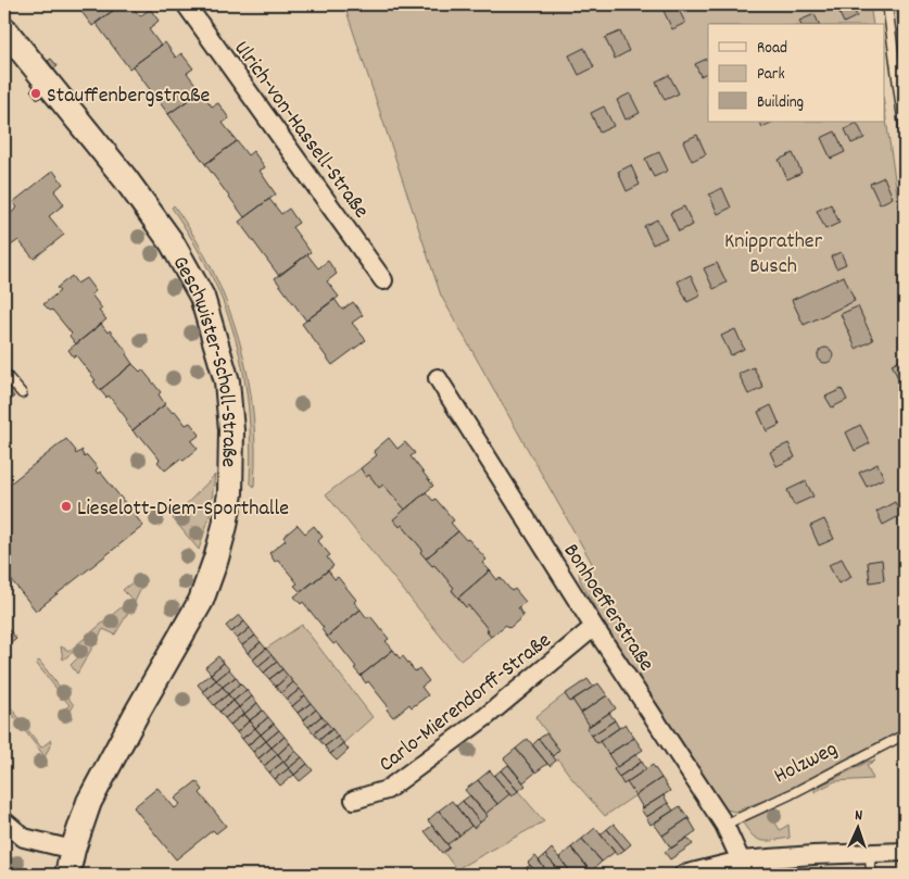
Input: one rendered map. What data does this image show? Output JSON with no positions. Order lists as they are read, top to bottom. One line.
{"streets":{"street":["Ulrich-von-Hassell-Straße","Geschwister-Scholl-Straße","Bonhoefferstraße","Carlo-Mierendorff-Straße"],"lane":["Holzweg"]},"crossings":[["Bonhoefferstraße","Carlo-Mierendorff-Straße"],["Bonhoefferstraße","Holzweg"]],"parks":["Knipprather Busch"],"places":["Stauffenbergstraße","Lieselott-Diem-Sporthalle"],"legend":["Road","Park","Building"],"north":"top"}
